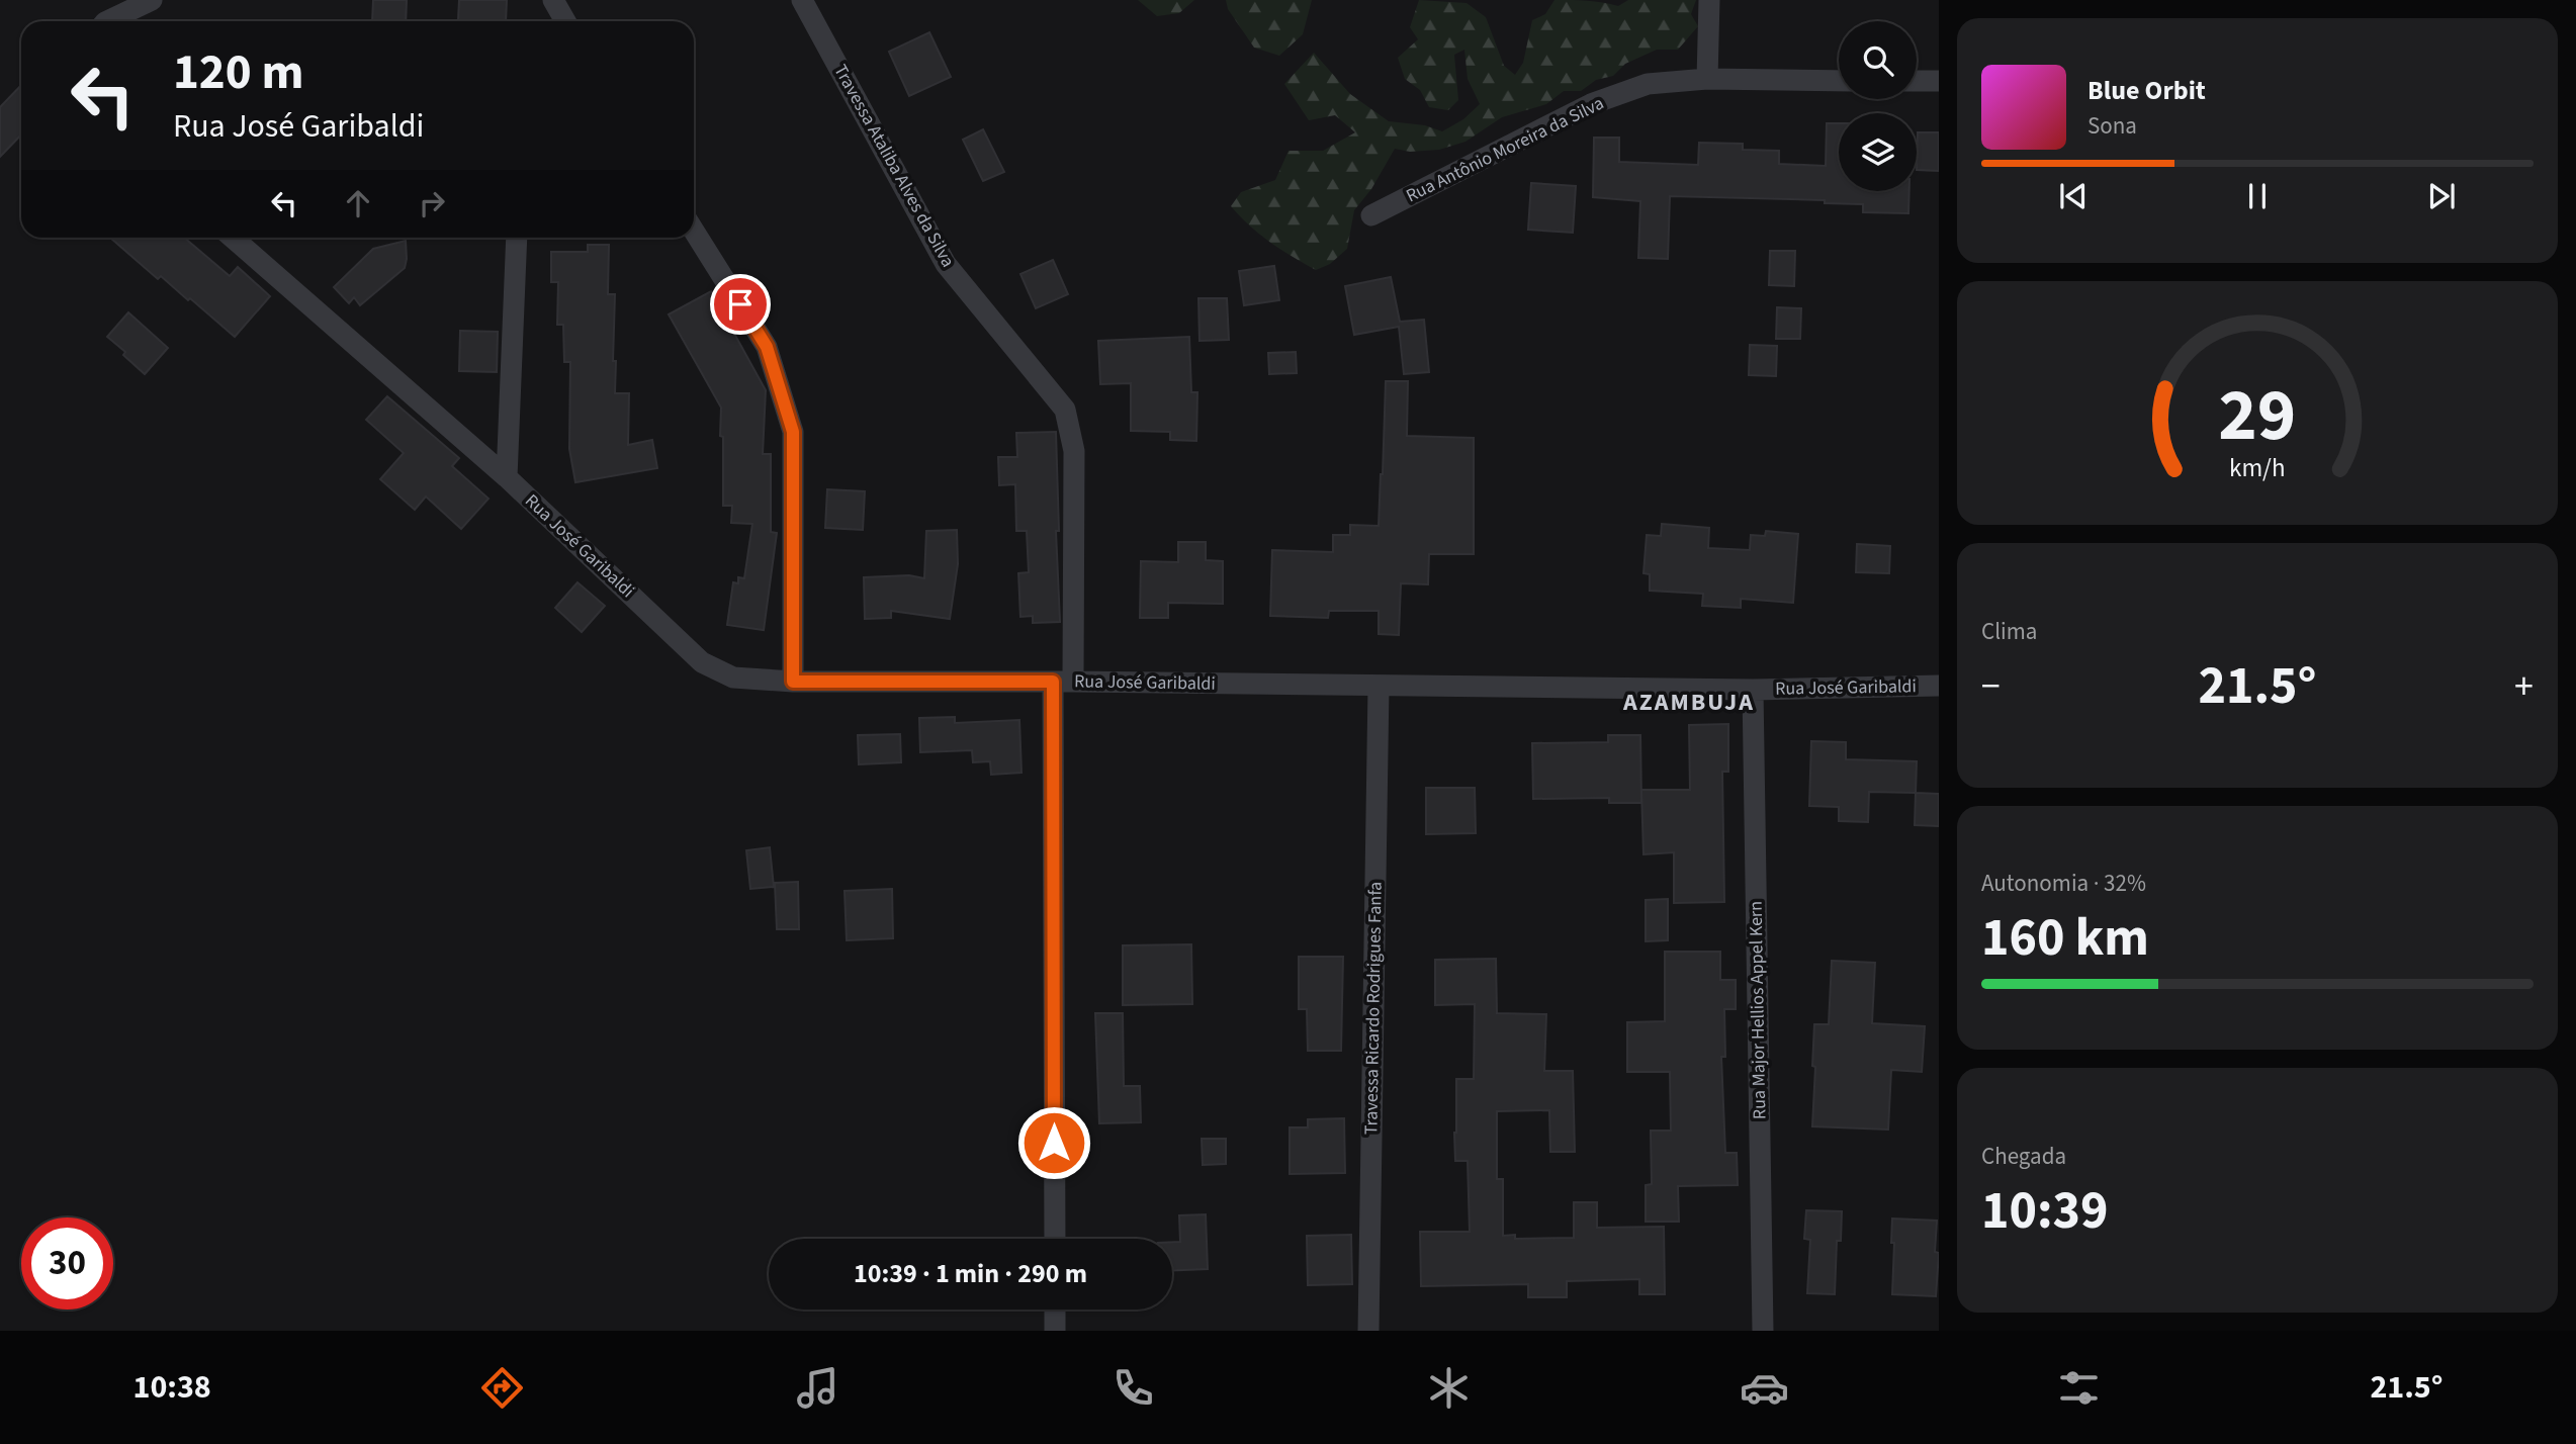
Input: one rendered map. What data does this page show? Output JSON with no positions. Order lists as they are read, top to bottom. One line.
{"streets":{"street":["Rua Antônio Moreira da Silva","Travessa Ataliba Alves da Silva","Rua José Garibaldi","Travessa Ricardo Rodrigues Fanfa","Rua Major Hellios Appel Kern"]},"crossings":[["Travessa Ataliba Alves da Silva","Rua José Garibaldi"],["Rua José Garibaldi","Travessa Ricardo Rodrigues Fanfa"],["Rua José Garibaldi","Rua Major Hellios Appel Kern"]],"districts":["AZAMBUJA"],"page":{"turn":["120 m","Rua José Garibaldi"],"song":["Blue Orbit","Sona"],"tile":["Clima",["Autonomia · 32%","160 km"],["Chegada","10:39"]],"heat":["−","21.5°","+"],"limit":"30","trip":"10:39 · 1 min · 290 m","tabs":["10:38","21.5°"],"gauge":["29","km/h"]}}
